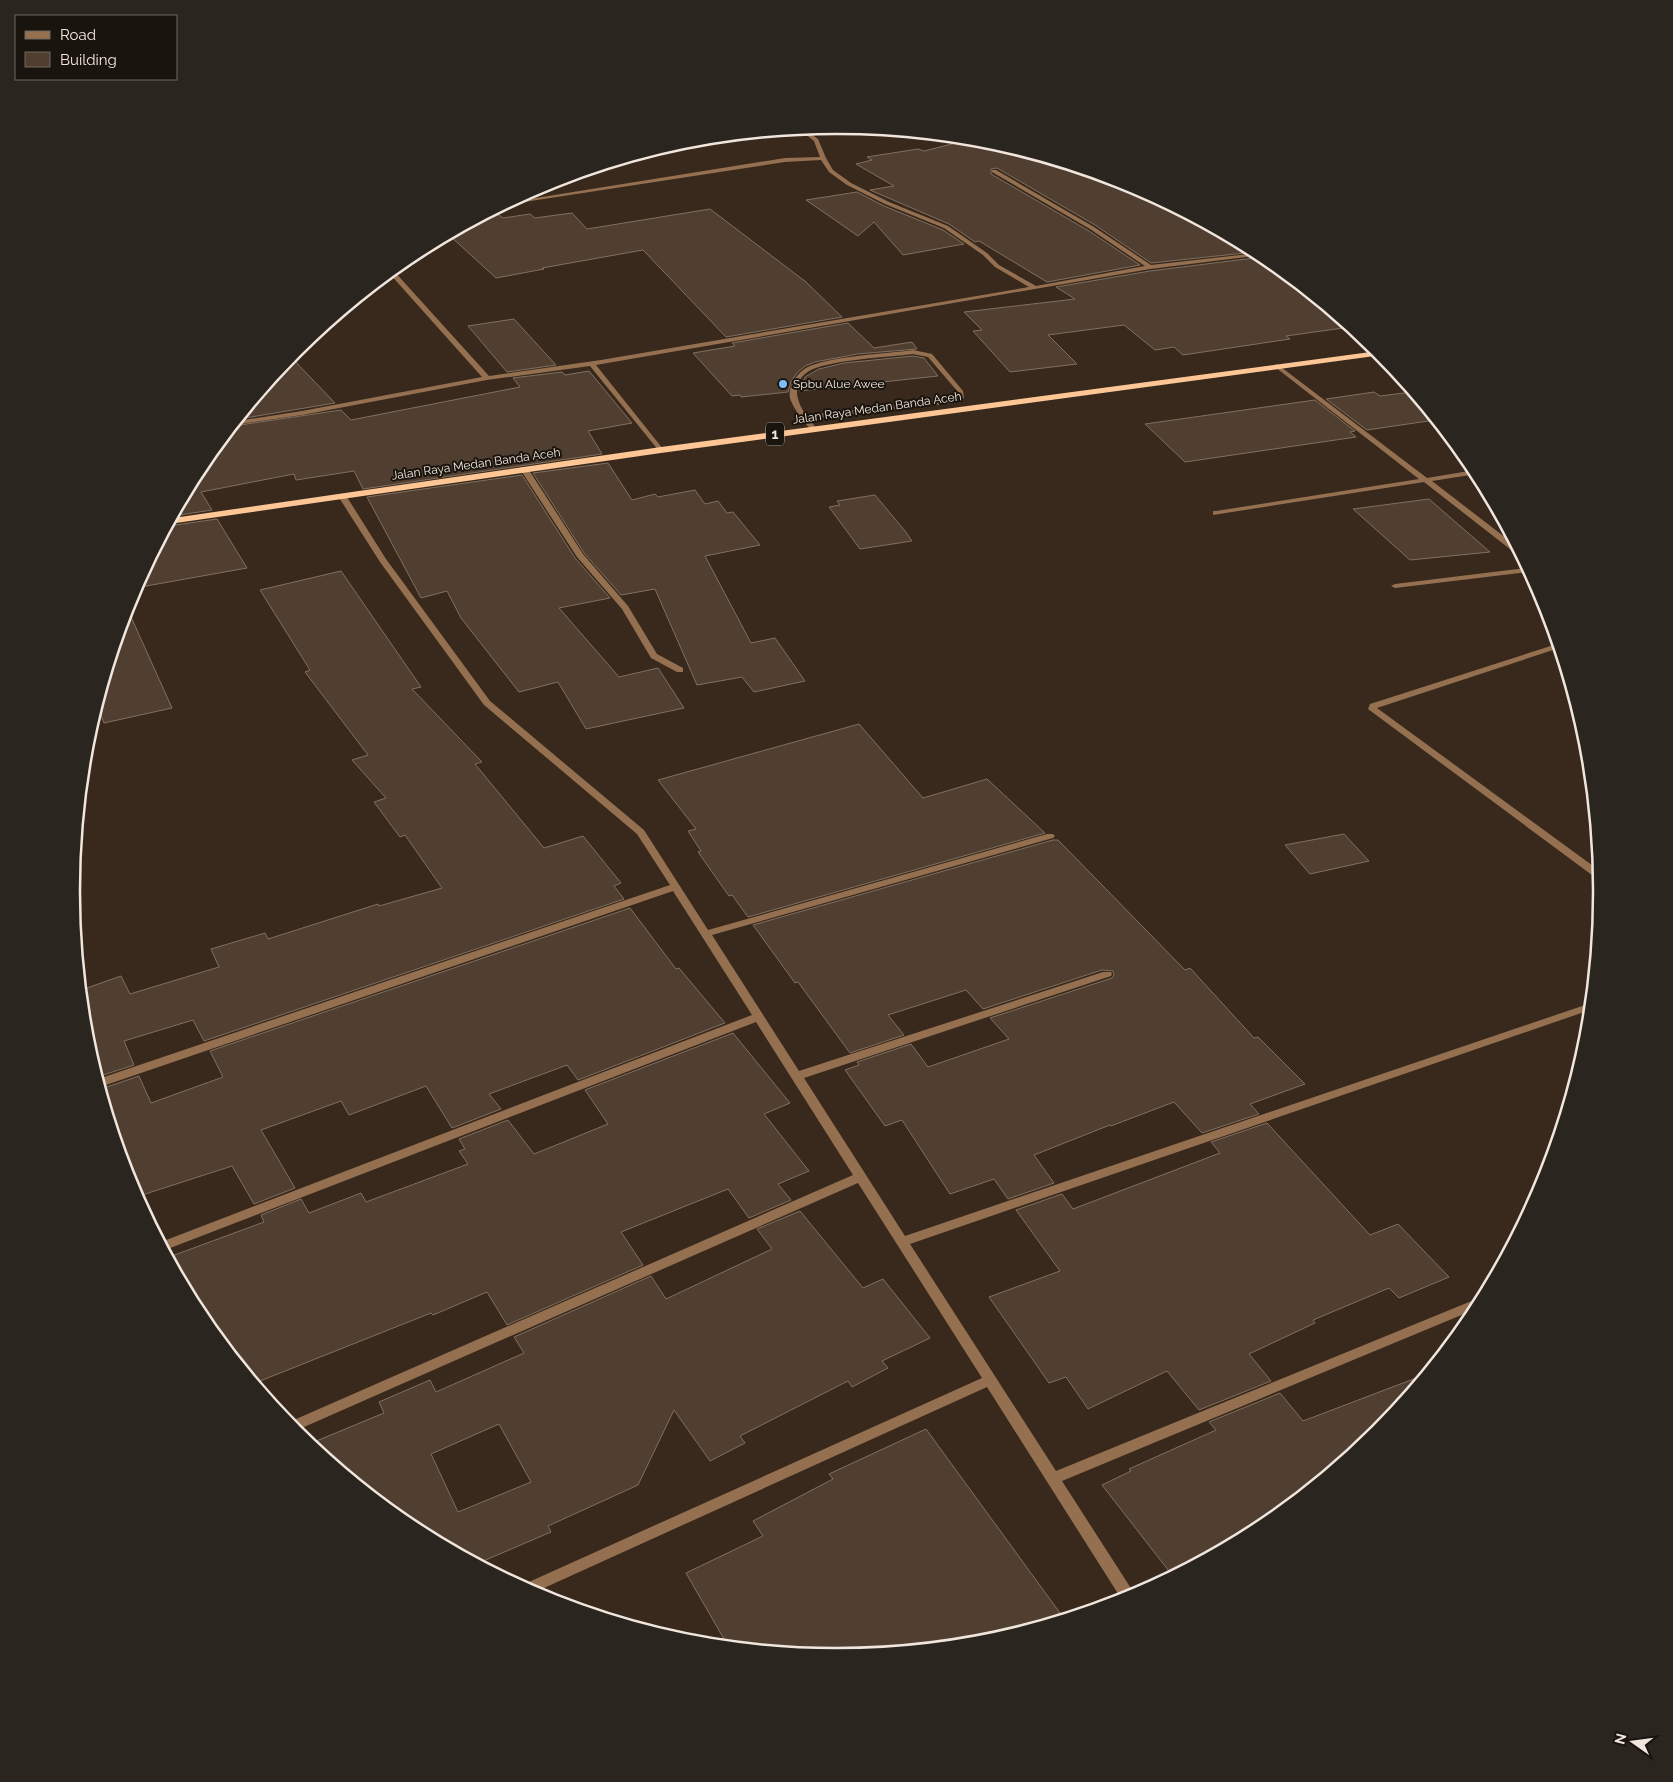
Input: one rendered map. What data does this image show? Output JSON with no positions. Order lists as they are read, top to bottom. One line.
{"streets":{"highway":["Jalan Raya Medan Banda Aceh","1"]},"places":["Spbu Alue Awee"],"legend":["Road","Building"],"north":"left"}
